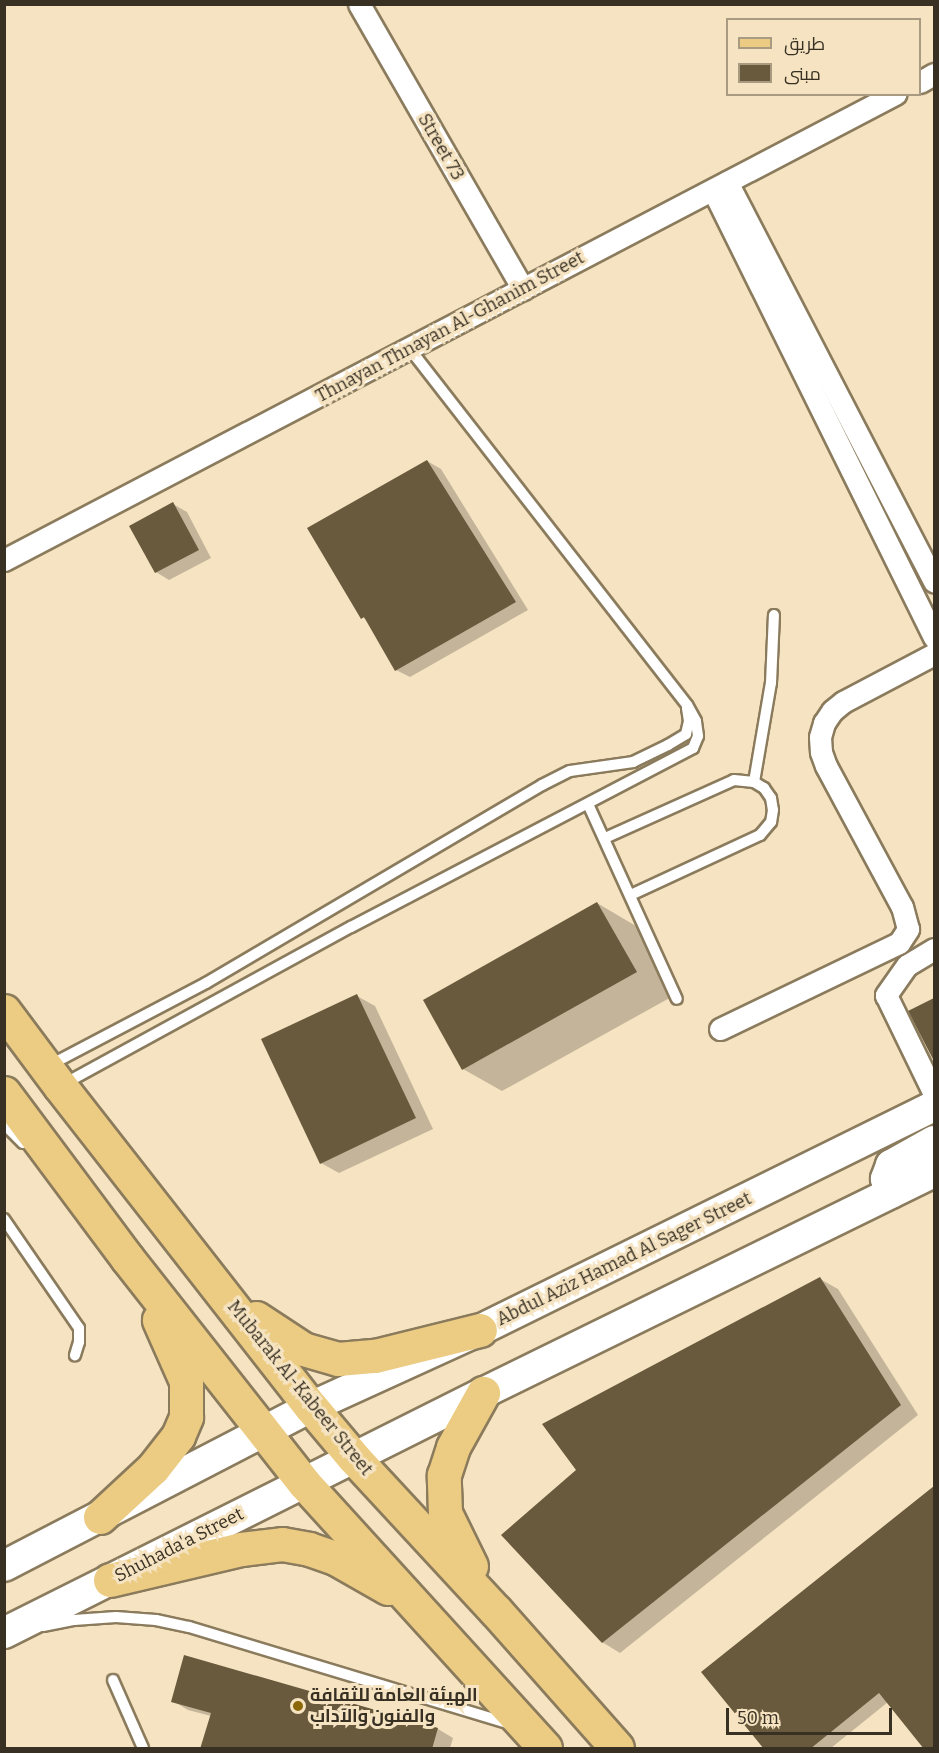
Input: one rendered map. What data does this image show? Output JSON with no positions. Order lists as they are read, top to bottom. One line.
{"streets":{"main road":["Abdul Aziz Hamad Al Sager Street","Mubarak Al-Kabeer Street","Shuhada'a Street"],"street":["Street 73","Thnayan Thnayan Al-Ghanim Street"]},"crossings":[["Street 73","Thnayan Thnayan Al-Ghanim Street"],["Abdul Aziz Hamad Al Sager Street","Mubarak Al-Kabeer Street"],["Mubarak Al-Kabeer Street","Shuhada'a Street"]],"places":["الهيئة العامة للثقافة والفنون والآداب"],"legend":["طريق","مبنى"],"scale_bar":"50 m"}
